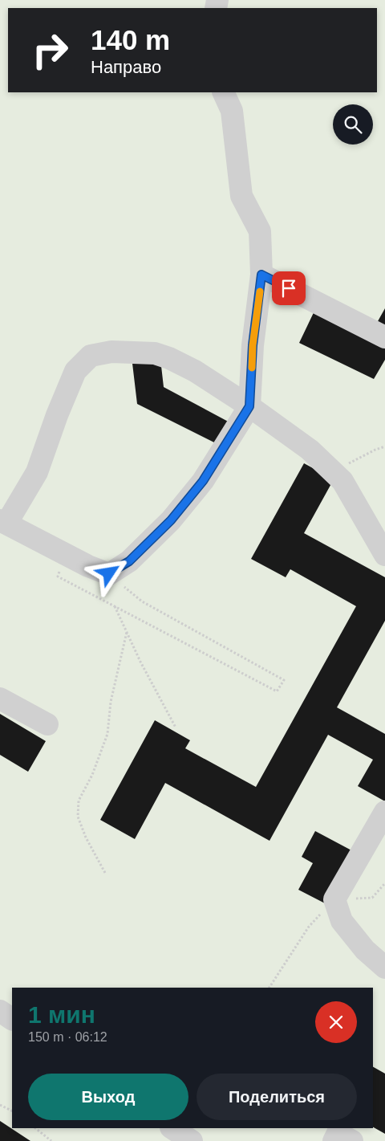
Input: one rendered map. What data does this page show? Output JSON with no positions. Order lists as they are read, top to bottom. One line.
{"page":{"turn":["140 m","Направо"],"heading":["1 мин","150 m · 06:12"],"buttons":["Выход","Поделиться"]}}
